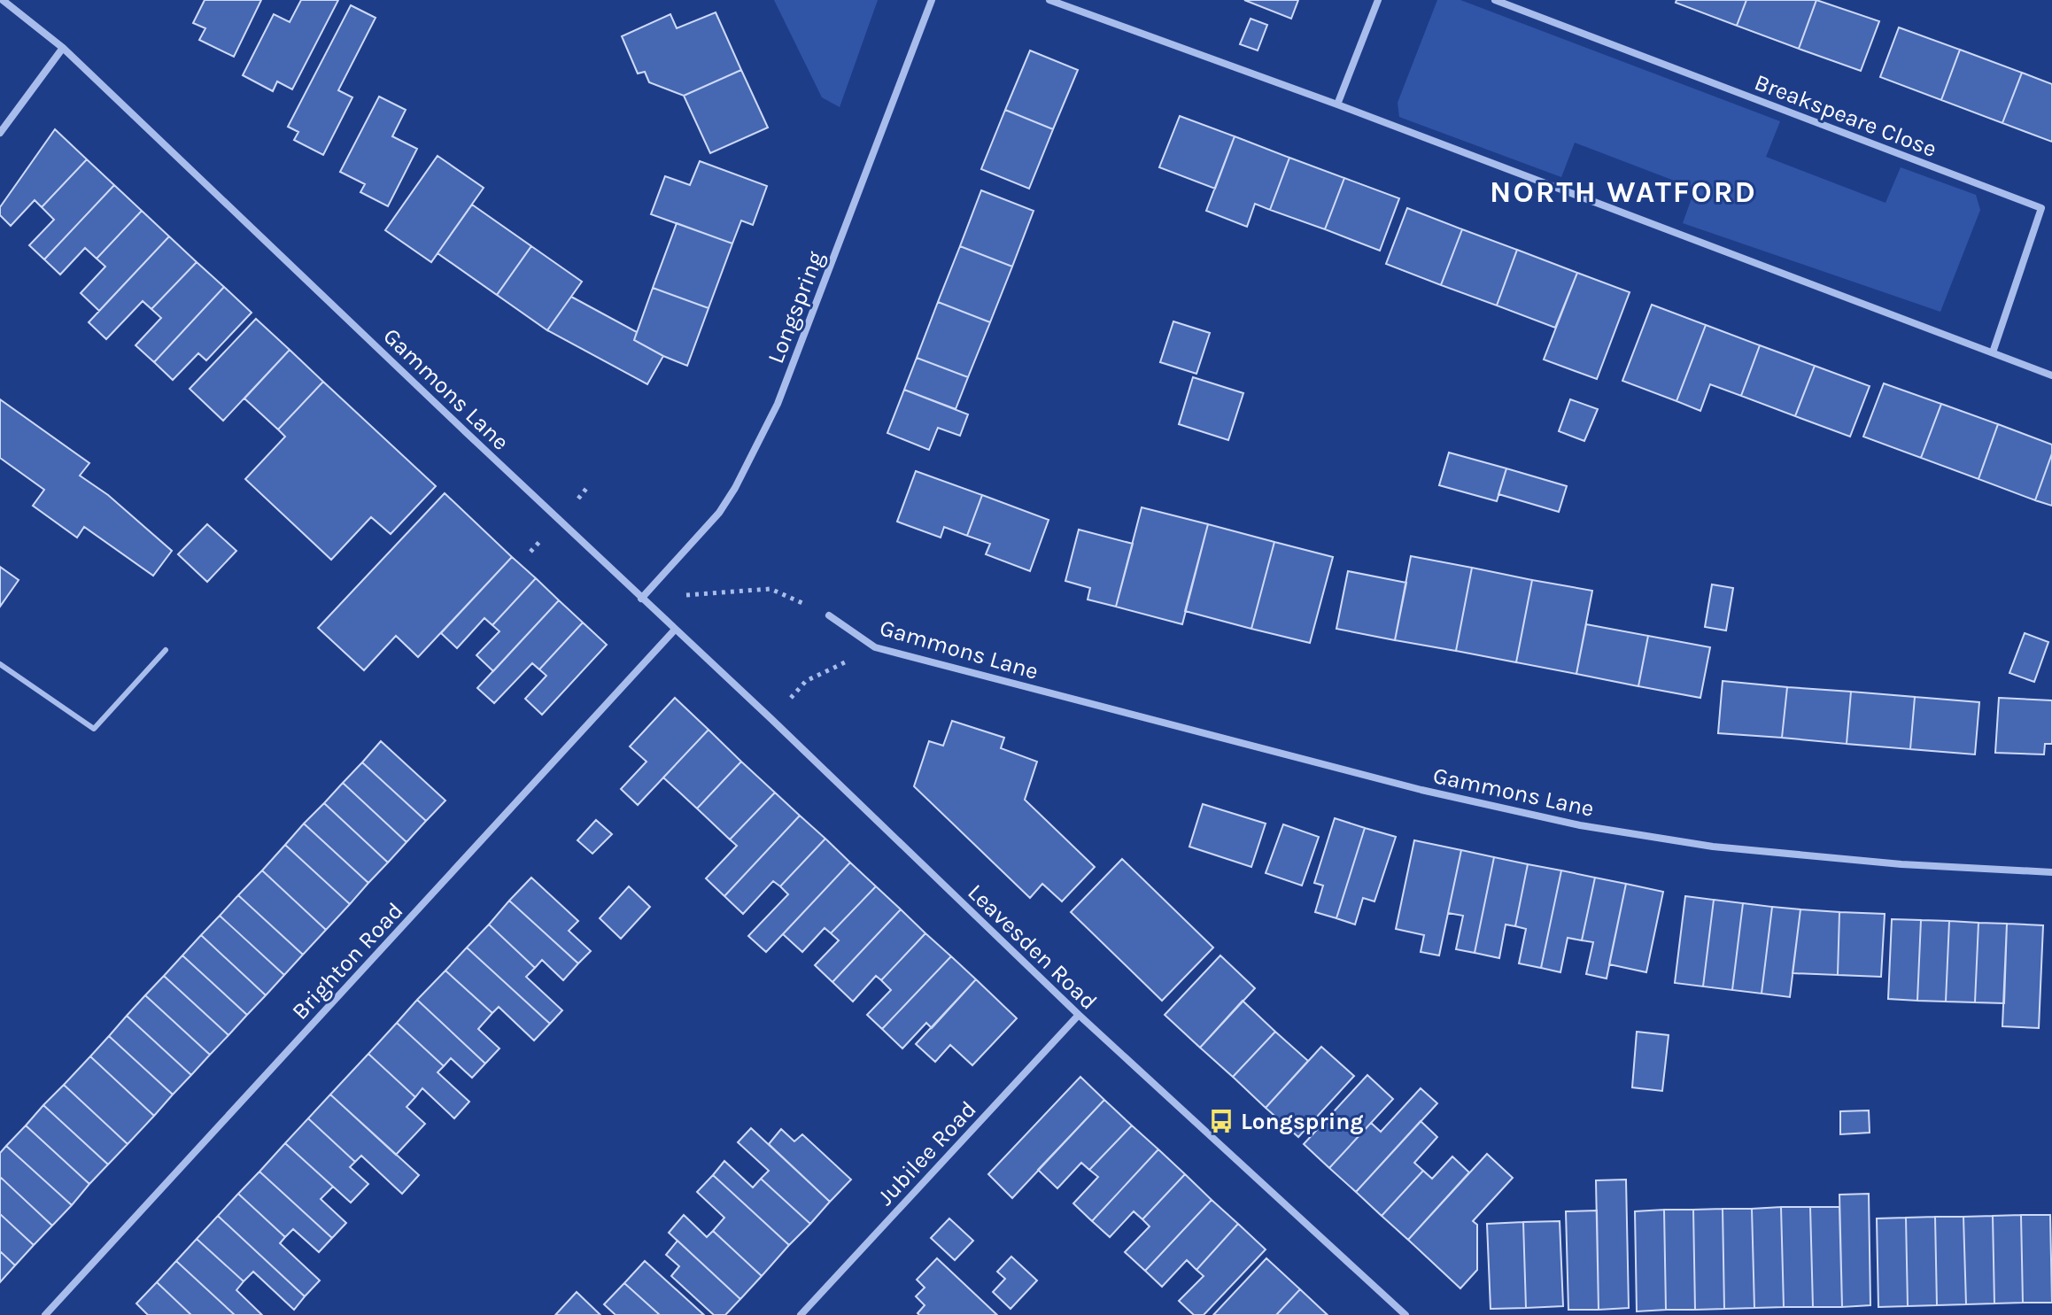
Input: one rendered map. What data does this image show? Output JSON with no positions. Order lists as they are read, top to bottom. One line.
{"streets":{"street":["Breakspeare Close","Longspring","Gammons Lane","Leavesden Road","Brighton Road","Jubilee Road"]},"crossings":[["Longspring","Gammons Lane"],["Longspring","Leavesden Road"],["Gammons Lane","Leavesden Road"],["Leavesden Road","Brighton Road"],["Leavesden Road","Jubilee Road"]],"districts":["NORTH WATFORD"],"places":{"bus stop":["Longspring"]}}
